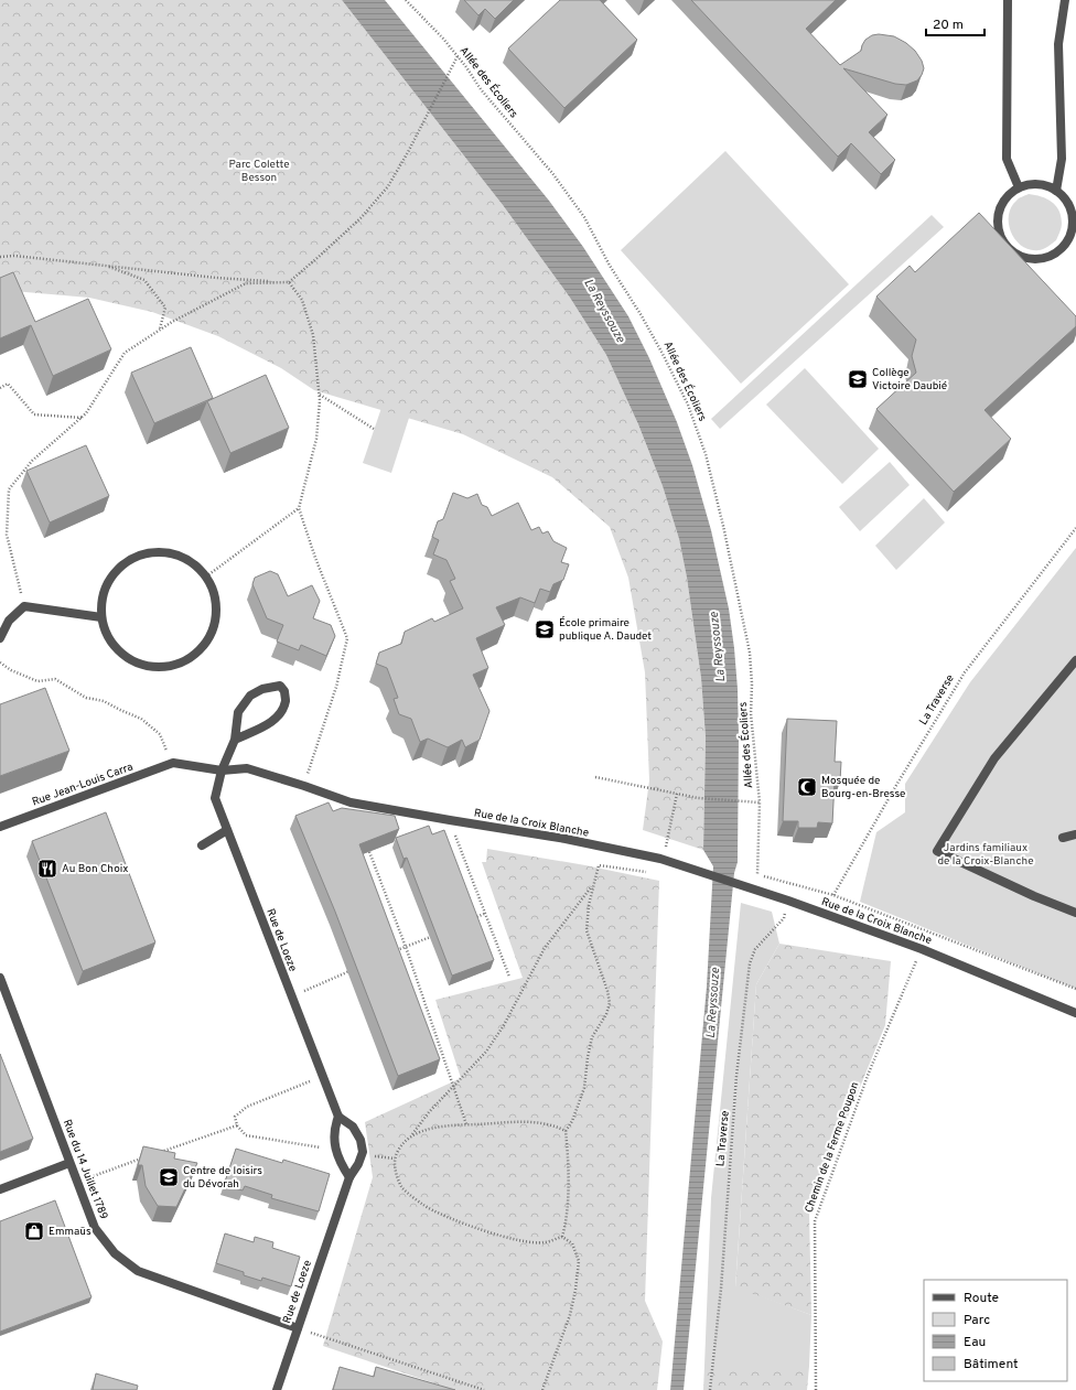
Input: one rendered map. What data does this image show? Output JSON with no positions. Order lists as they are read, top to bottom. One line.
{"streets":{"street":["Rue Jean-Louis Carra","Rue de la Croix Blanche","Rue de Loeze","Rue du 14 Juillet 1789"],"path":["Allée des Écoliers","La Traverse","Chemin de la Ferme Poupon"]},"crossings":[["Allée des Écoliers","La Traverse"],["La Traverse","Rue de la Croix Blanche"],["Rue Jean-Louis Carra","Rue de la Croix Blanche"],["Rue de la Croix Blanche","Rue de Loeze"],["Rue de la Croix Blanche","Chemin de la Ferme Poupon"],["Rue de Loeze","Rue du 14 Juillet 1789"]],"water":["La Reyssouze"],"parks":["Parc Colette Besson","Jardins familiaux de la Croix-Blanche"],"places":{"school or university":["Collège Victoire Daubié","École primaire publique A. Daudet","Centre de loisirs du Dévorah"],"mosque":["Mosquée de Bourg-en-Bresse"],"restaurant":["Au Bon Choix"],"shop":["Emmaüs"]},"legend":["Route","Parc","Eau","Bâtiment"],"scale_bar":"20 m"}
